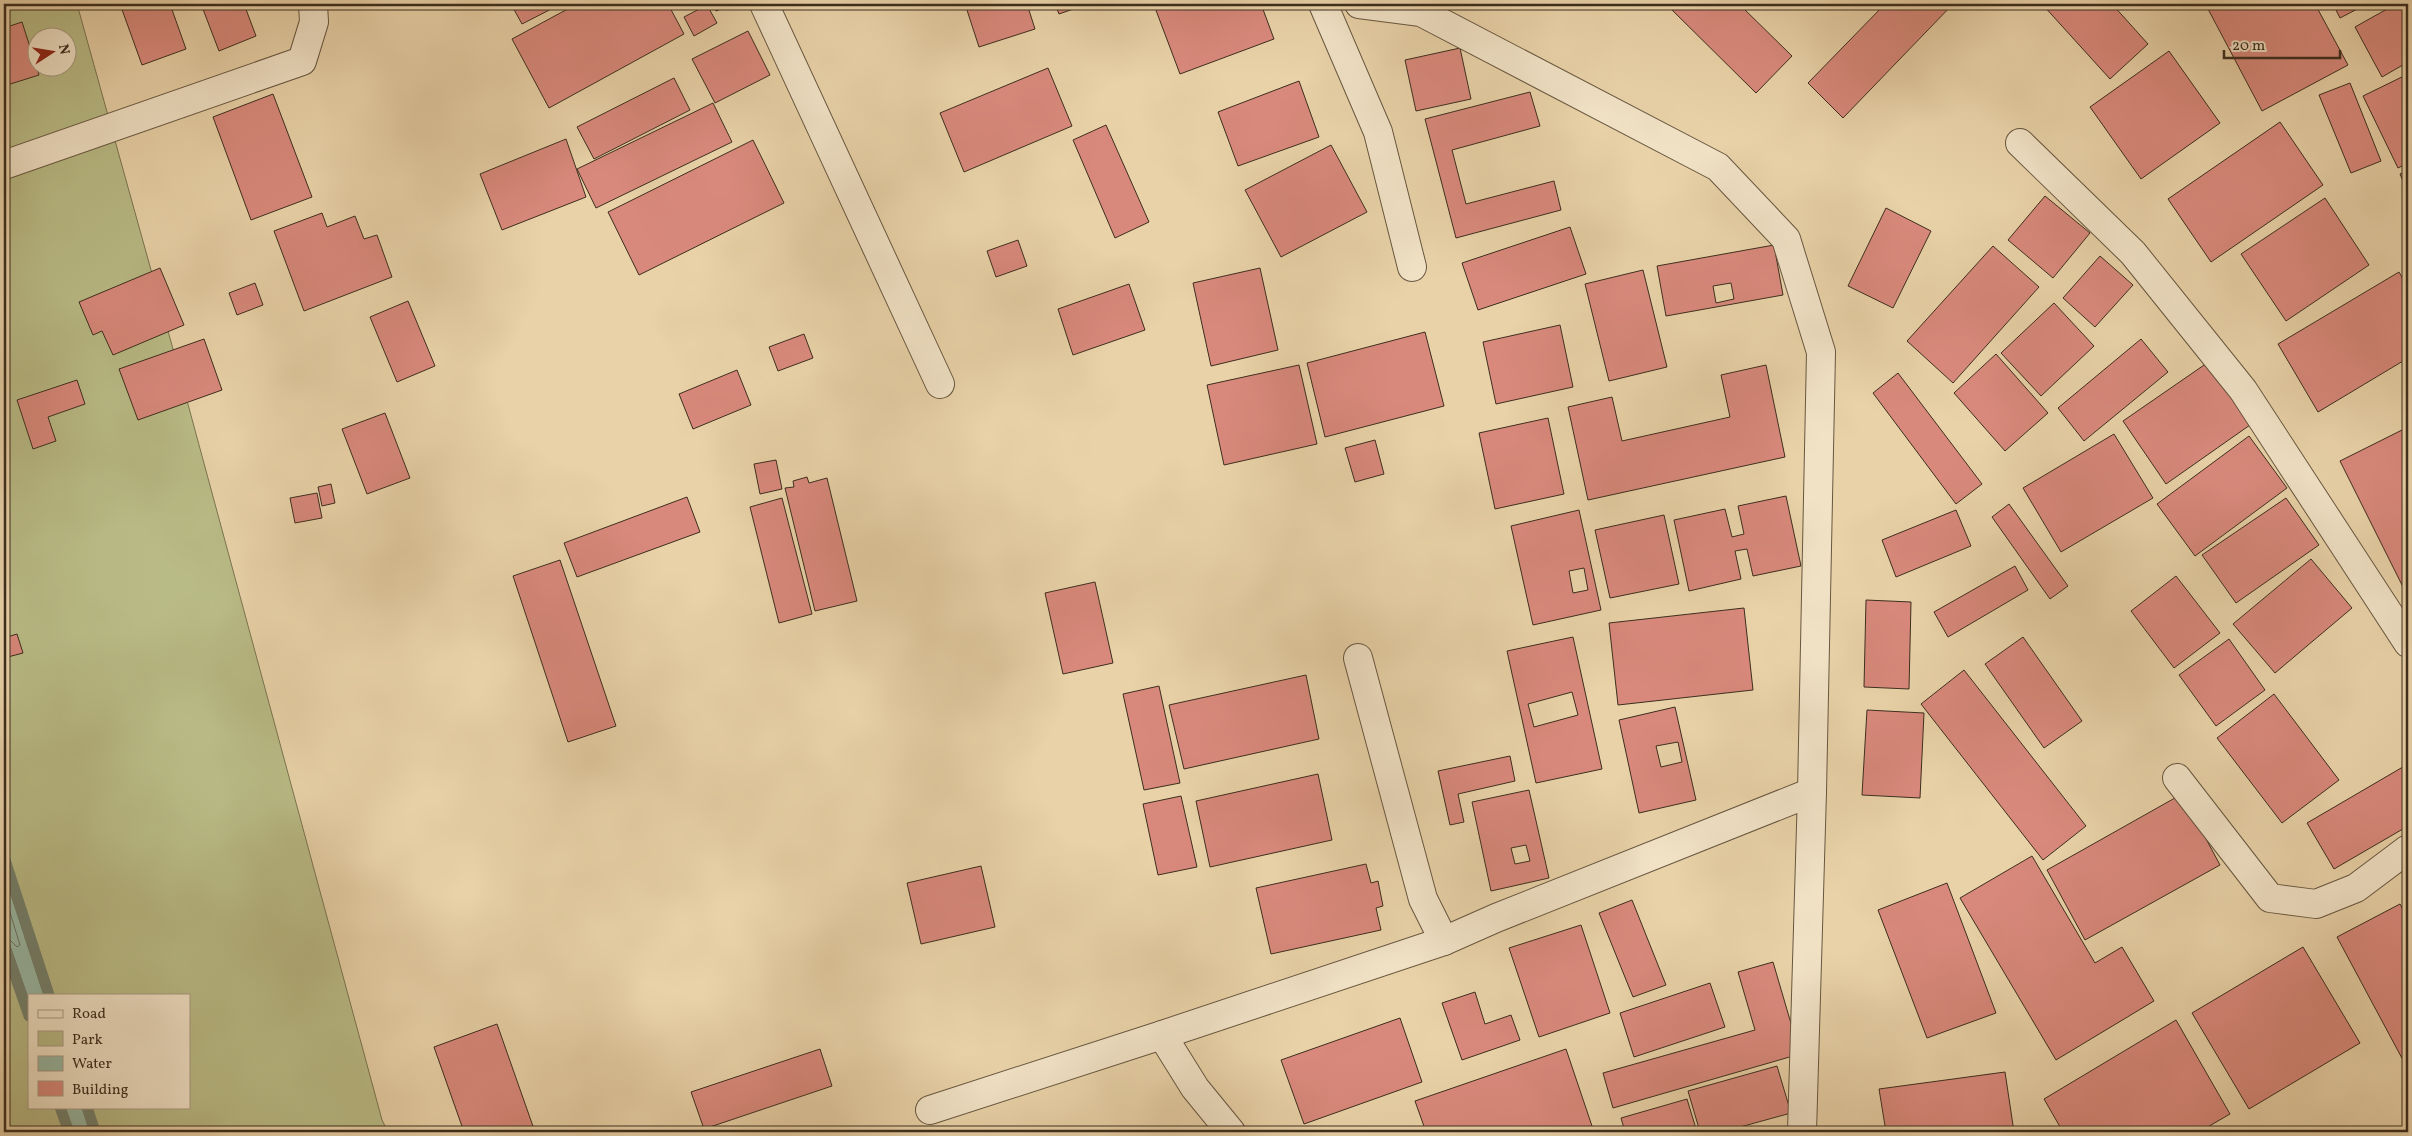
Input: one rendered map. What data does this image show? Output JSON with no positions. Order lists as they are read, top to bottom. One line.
{"legend":["Road","Park","Water","Building"],"scale_bar":"20 m","north":"right"}
